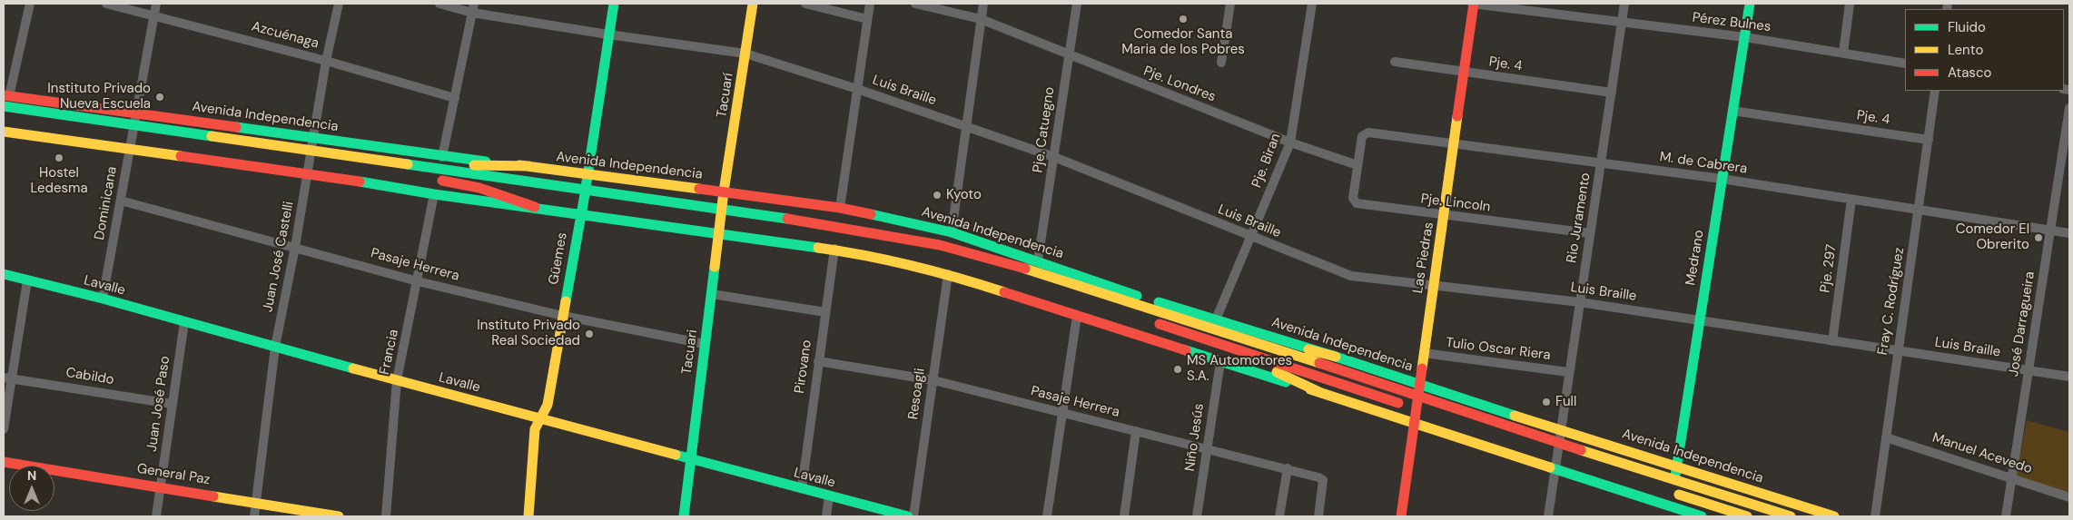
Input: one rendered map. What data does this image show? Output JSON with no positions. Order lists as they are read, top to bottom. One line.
{"streets":{"main road":["Tacuarí","Avenida Independencia","Las Piedras","Medrano","Güemes","Lavalle","Tacuari","General Paz"],"street":["Pérez Bulnes","Azcuénaga","Pje. 4","Pje. Londres","Luis Braille","Pje. Catuegno","Pje. Biran","M. de Cabrera","Dominicana","Pje. Lincoln","Rio Juramento","Juan José Castelli","Pasaje Herrera","Pje. 297","Fray C. Rodríguez","José Darragueira","Tulio Oscar Riera","Francia","Pirovano","Cabildo","Resoagli","Juan José Paso","Niño Jesús","Manuel Acevedo"]},"crossings":[["Pérez Bulnes","Rio Juramento"],["Pérez Bulnes","Las Piedras"],["Pérez Bulnes","Medrano"],["Azcuénaga","Dominicana"],["Azcuénaga","Juan José Castelli"],["Pje. 4","Rio Juramento"],["Pje. 4","Las Piedras"],["Pje. 4","Medrano"],["Pje. 4","Fray C. Rodríguez"],["Pje. Londres","Pje. Catuegno"],["Pje. Londres","Pje. Biran"],["Pje. Londres","M. de Cabrera"],["Pje. Londres","Pje. Lincoln"],["Luis Braille","Tacuarí"],["Luis Braille","Pje. Catuegno"],["Luis Braille","Pje. Biran"],["Luis Braille","Rio Juramento"],["Luis Braille","Las Piedras"],["Luis Braille","Medrano"],["Luis Braille","Güemes"],["Luis Braille","Pje. 297"],["Luis Braille","Fray C. Rodríguez"],["Luis Braille","José Darragueira"],["Tacuarí","Avenida Independencia"],["Tacuarí","Tacuari"],["Avenida Independencia","Pje. Catuegno"],["Avenida Independencia","Pje. Biran"],["Avenida Independencia","Dominicana"],["Avenida Independencia","Rio Juramento"],["Avenida Independencia","Juan José Castelli"],["Avenida Independencia","Las Piedras"],["Avenida Independencia","Medrano"],["Avenida Independencia","Güemes"],["Avenida Independencia","Tacuari"],["M. de Cabrera","Pje. Lincoln"],["M. de Cabrera","Rio Juramento"],["M. de Cabrera","Las Piedras"],["M. de Cabrera","Medrano"],["M. de Cabrera","Pje. 297"],["M. de Cabrera","Fray C. Rodríguez"],["M. de Cabrera","José Darragueira"],["Dominicana","Pasaje Herrera"],["Dominicana","Lavalle"],["Pje. Lincoln","Rio Juramento"],["Pje. Lincoln","Las Piedras"],["Rio Juramento","Tulio Oscar Riera"],["Juan José Castelli","Pasaje Herrera"],["Juan José Castelli","Lavalle"],["Juan José Castelli","General Paz"],["Las Piedras","Tulio Oscar Riera"],["Güemes","Pasaje Herrera"],["Güemes","Lavalle"],["Pasaje Herrera","Francia"],["Pasaje Herrera","Tacuari"],["Pasaje Herrera","Pirovano"],["Pasaje Herrera","Resoagli"],["Pasaje Herrera","Niño Jesús"],["Lavalle","Francia"],["Lavalle","Tacuari"],["Lavalle","Pirovano"],["Lavalle","Juan José Paso"],["Fray C. Rodríguez","Manuel Acevedo"],["José Darragueira","Manuel Acevedo"],["Cabildo","Juan José Paso"],["Juan José Paso","General Paz"]],"places":["Comedor Santa Maria de los Pobres","Instituto Privado Nueva Escuela","Hostel Ledesma","Kyoto","Comedor El Obrerito","Instituto Privado Real Sociedad","MS Automotores S.A.","Full"],"legend":["Fluido","Lento","Atasco"],"north":"top"}
